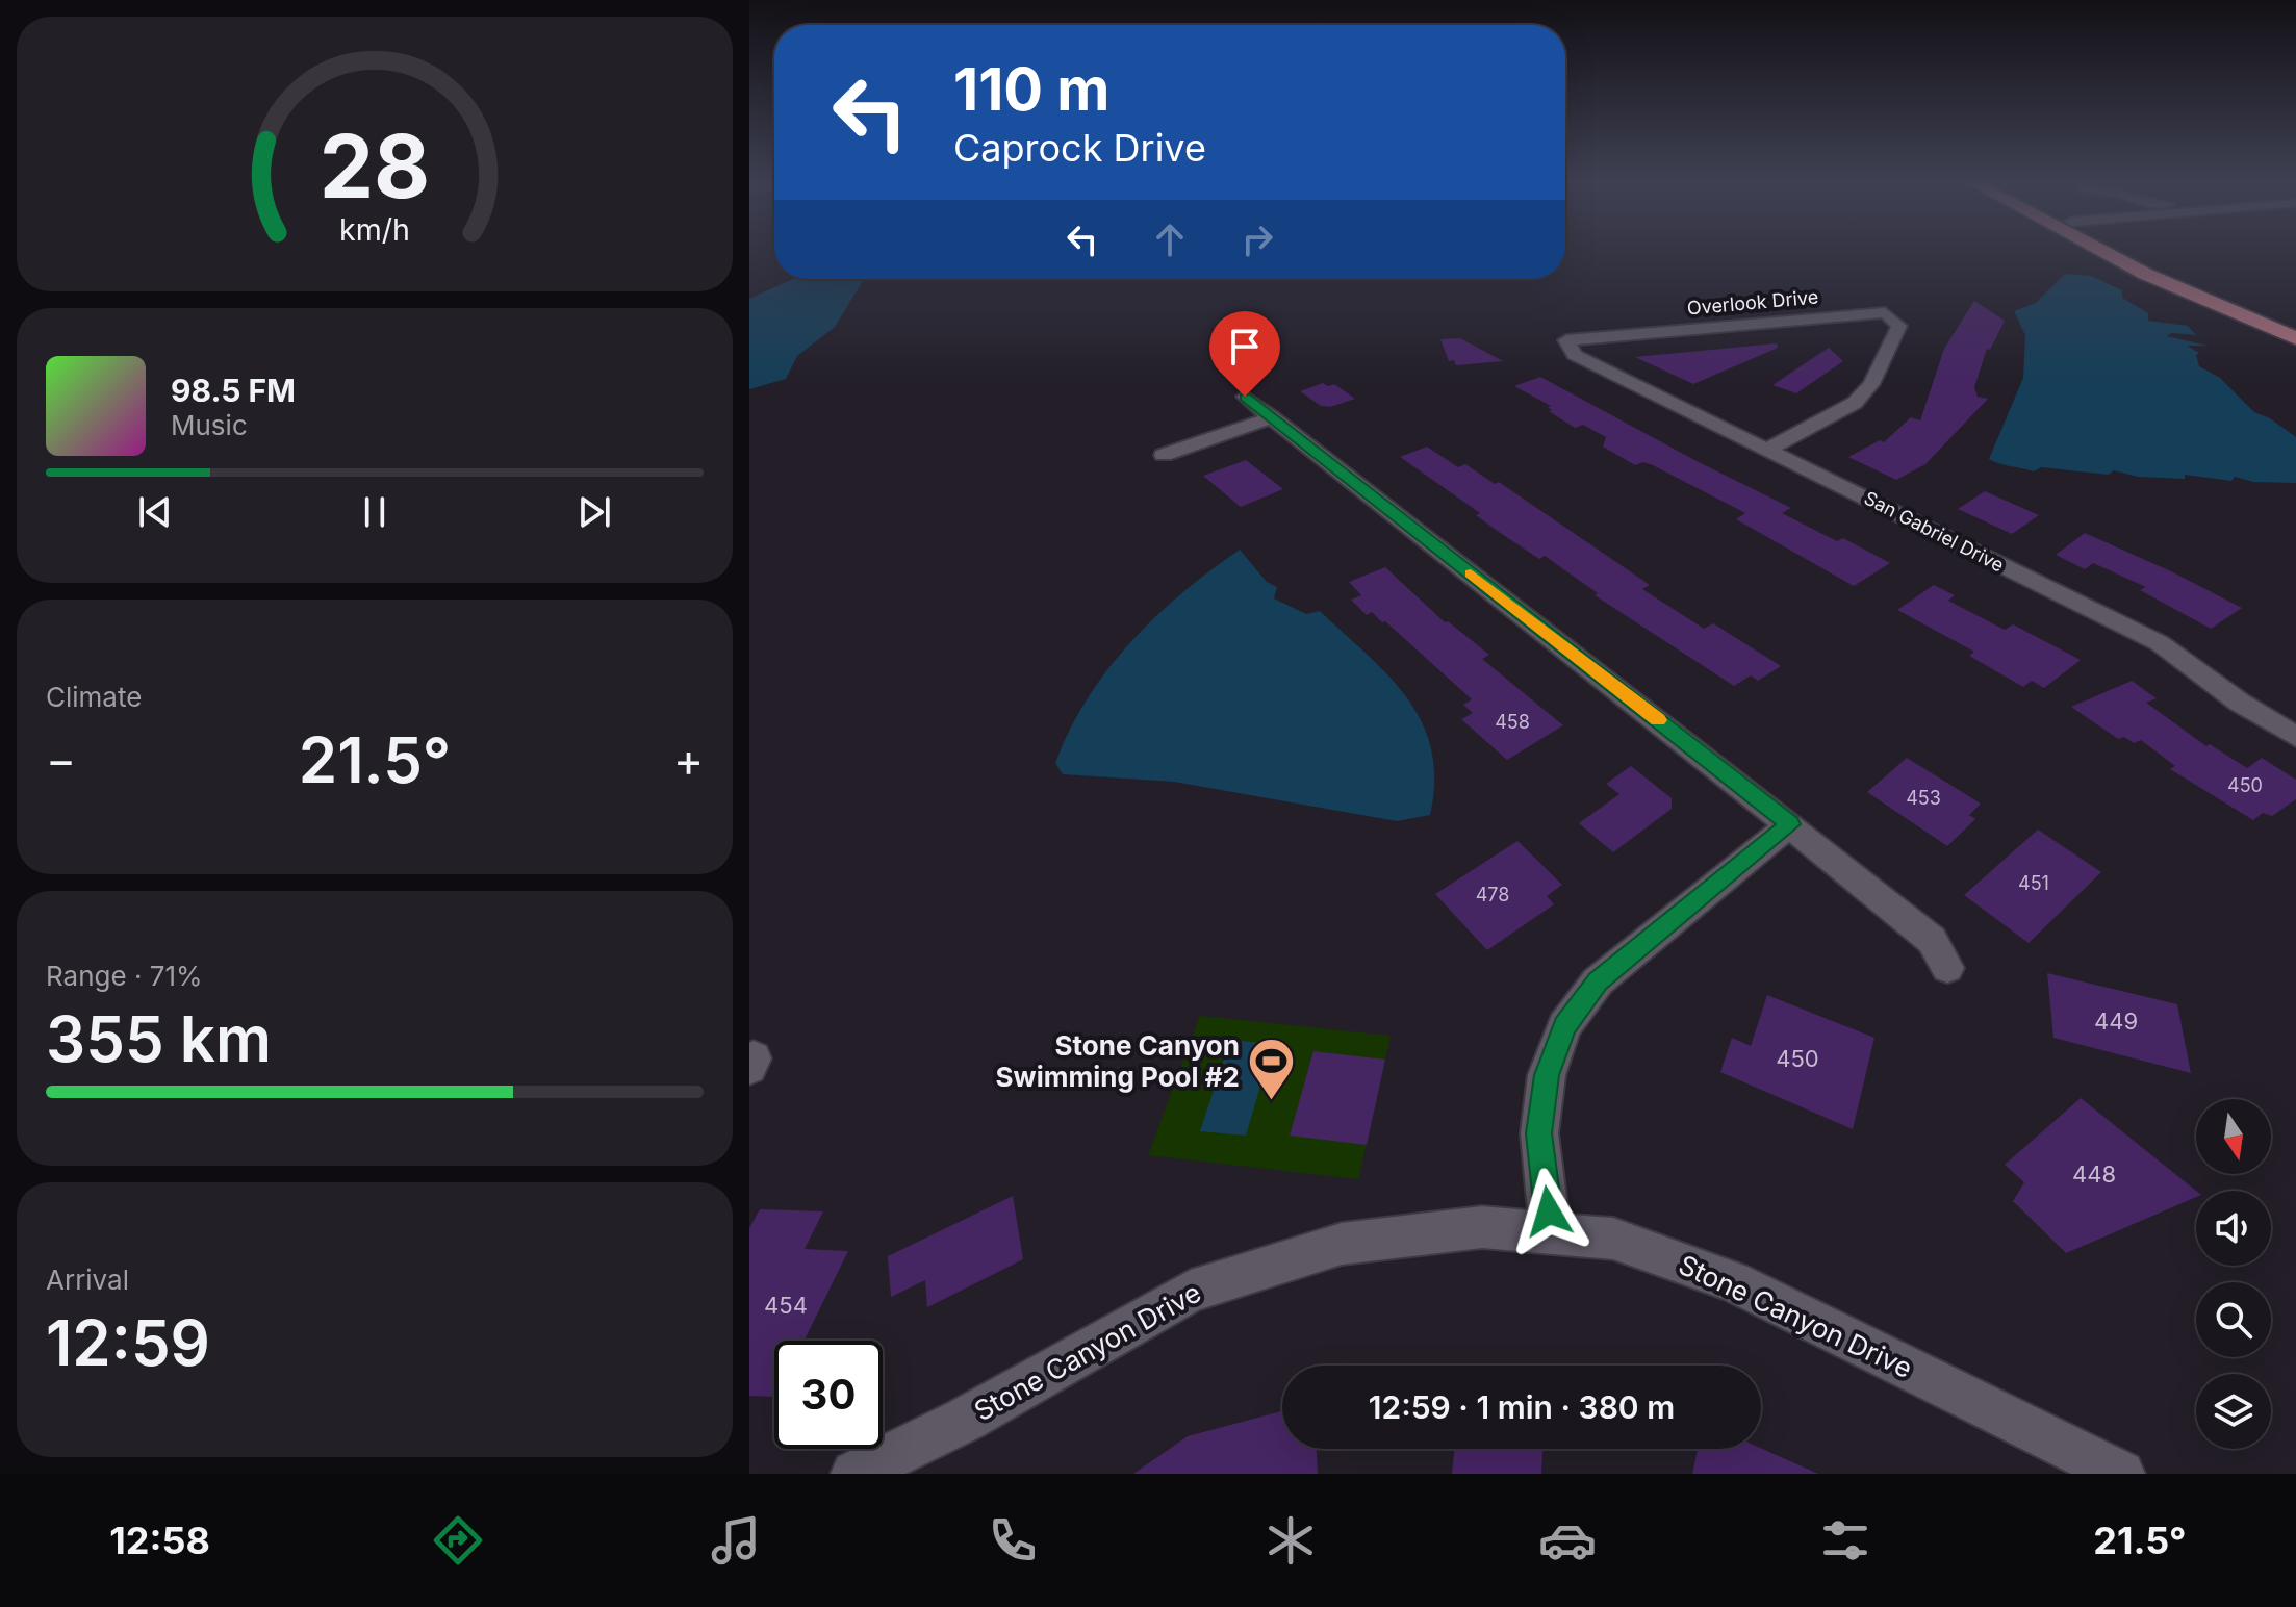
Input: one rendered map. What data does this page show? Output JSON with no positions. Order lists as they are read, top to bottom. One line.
{"streets":{"street":["Overlook Drive","San Gabriel Drive","Stone Canyon Drive"]},"crossings":[["Overlook Drive","San Gabriel Drive"]],"places":{"sports":["Stone Canyon Swimming Pool #2"]},"house_numbers":["458","450","453","451","478","449","450","448","454"],"north":"bottom","page":{"turn":["110 m","Caprock Drive"],"song":["98.5 FM","Music"],"tile":["Climate",["Range · 71%","355 km"],["Arrival","12:59"]],"heat":["−","21.5°","+"],"limit":"30","trip":"12:59 · 1 min · 380 m","tabs":["12:58","21.5°"],"gauge":["28","km/h"]}}
